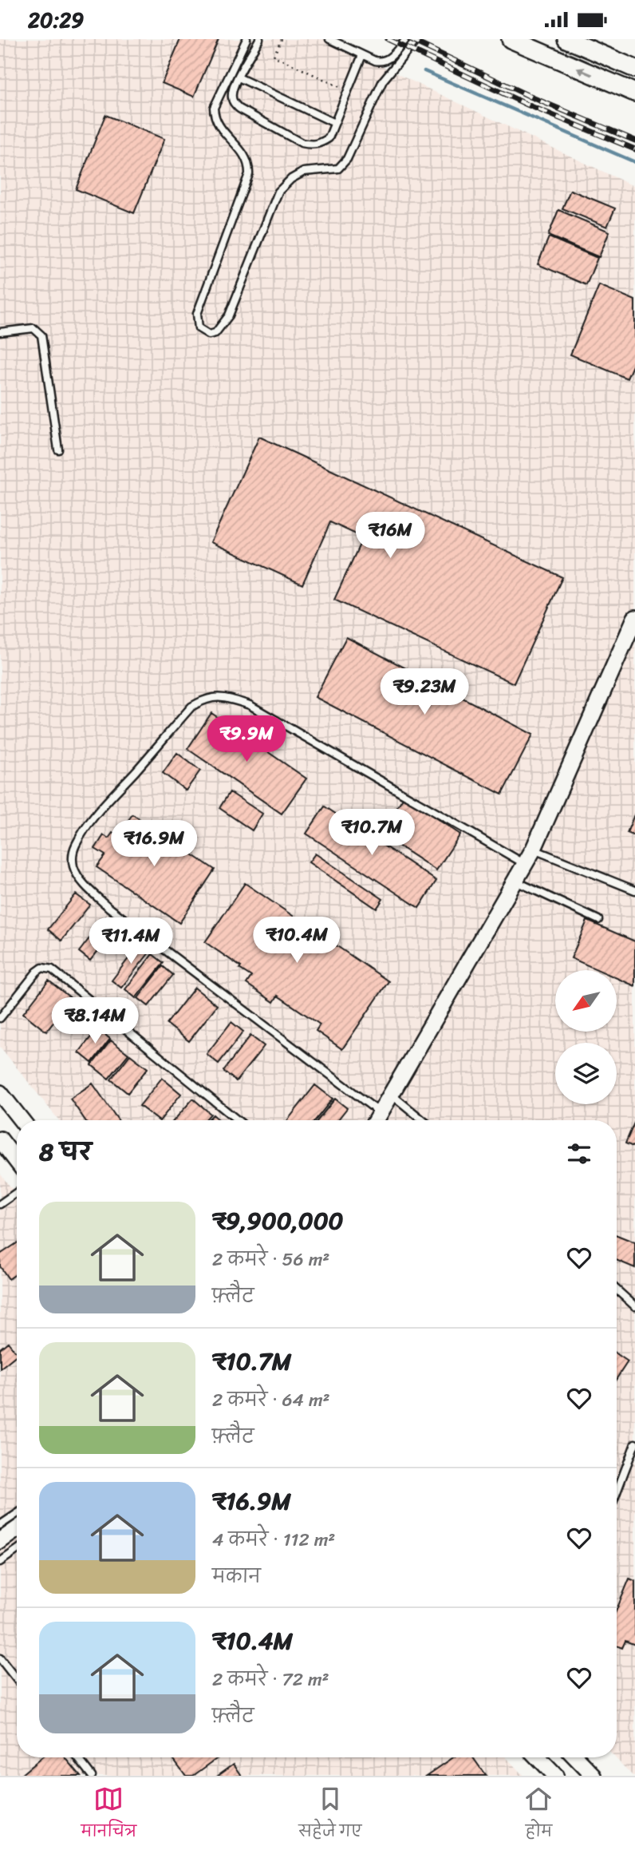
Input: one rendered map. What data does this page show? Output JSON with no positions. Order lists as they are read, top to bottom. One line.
{"north":"bottom left","page":{"status":"20:29","price":["₹16M","₹9.23M","₹9.9M","₹10.7M","₹16.9M","₹10.4M","₹11.4M","₹8.14M"],"heading":"8 घर","list":[{"name":"₹9,900,000","note":"2 कमरे · 56 m² · फ़्लैट"},{"name":"₹10.7M","note":"2 कमरे · 64 m² · फ़्लैट"},{"name":"₹16.9M","note":"4 कमरे · 112 m² · मकान"},{"name":"₹10.4M","note":"2 कमरे · 72 m² · फ़्लैट"}],"tabs":["मानचित्र","सहेजे गए","होम"]}}
